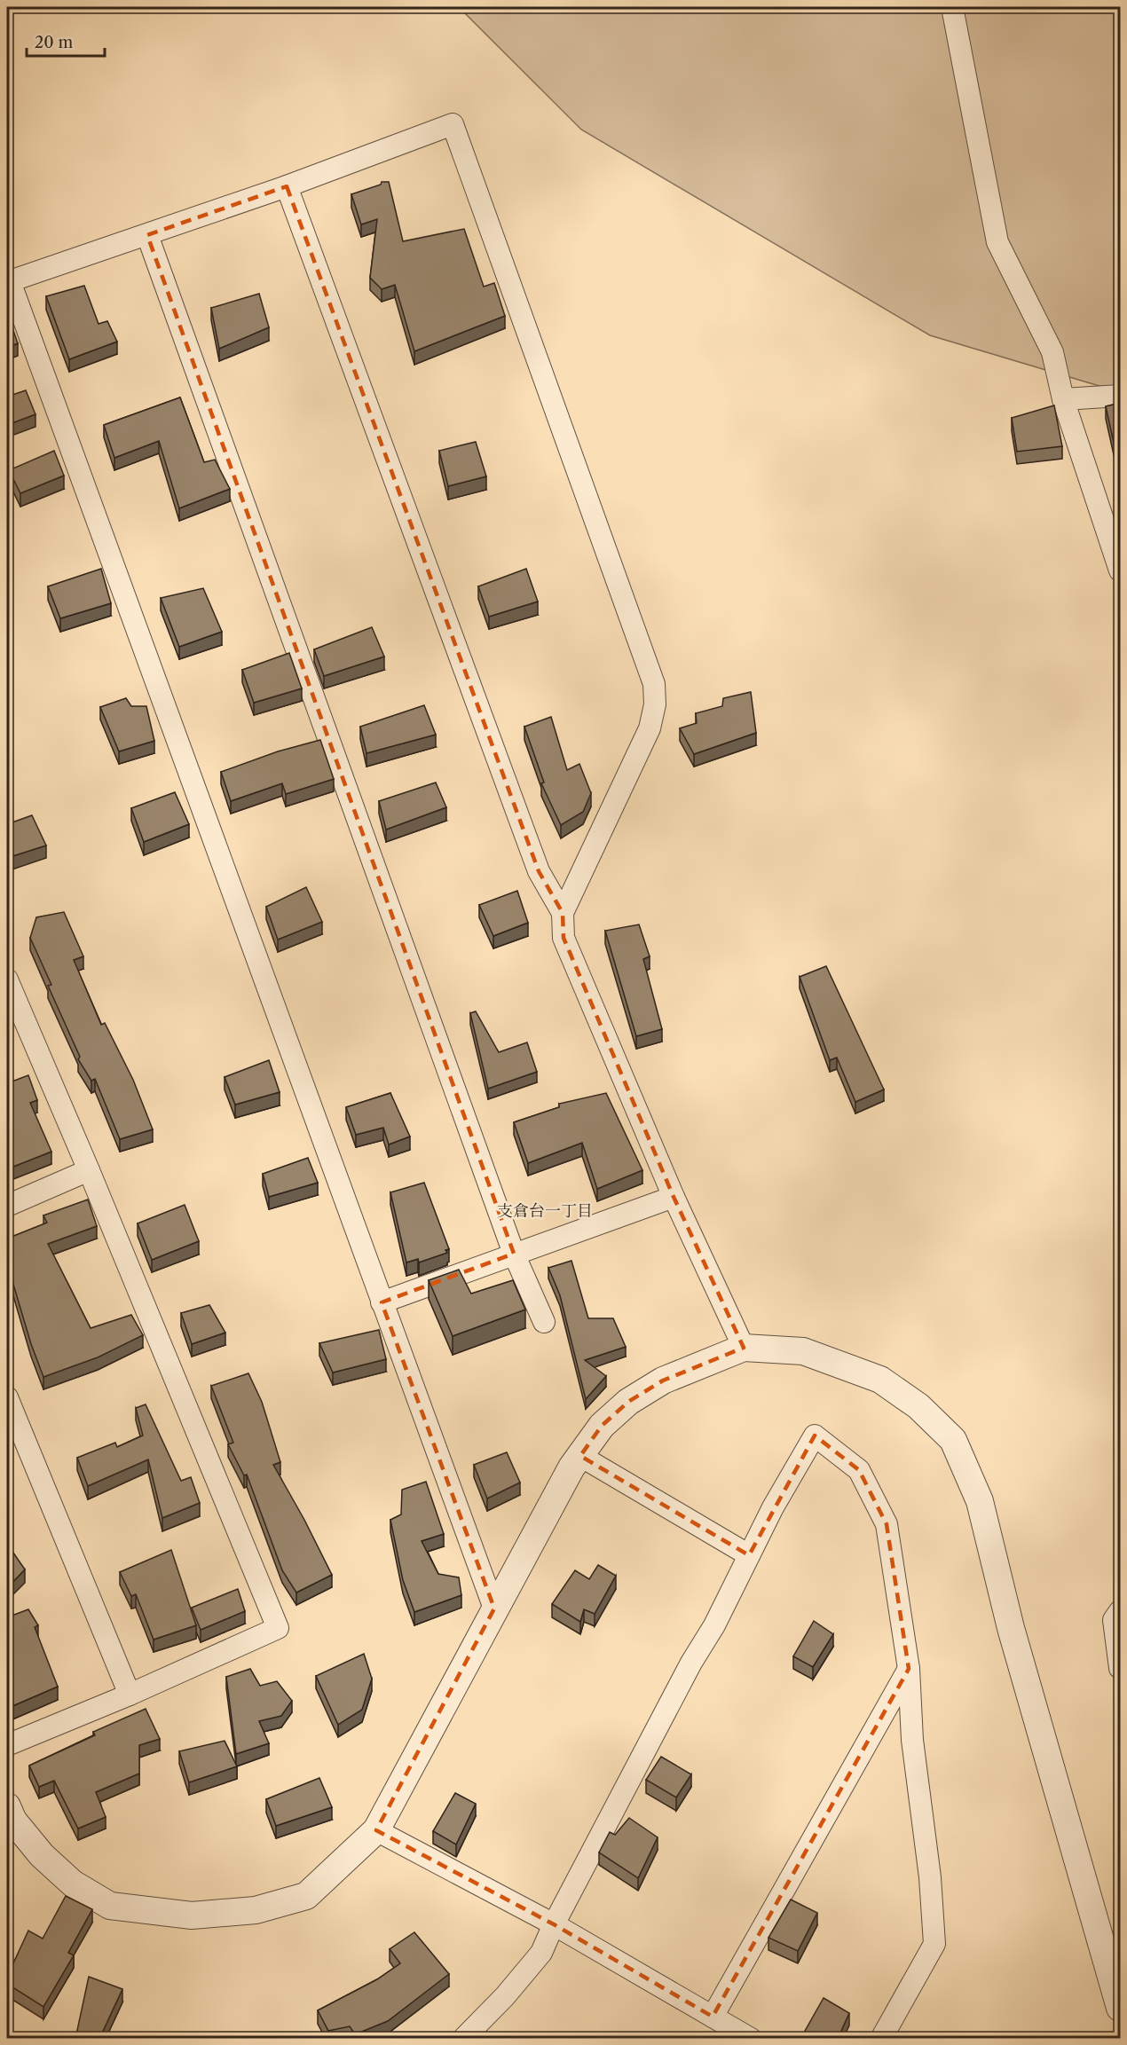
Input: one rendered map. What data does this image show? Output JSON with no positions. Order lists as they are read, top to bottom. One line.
{"districts":["支倉台一丁目"],"scale_bar":"20 m"}
